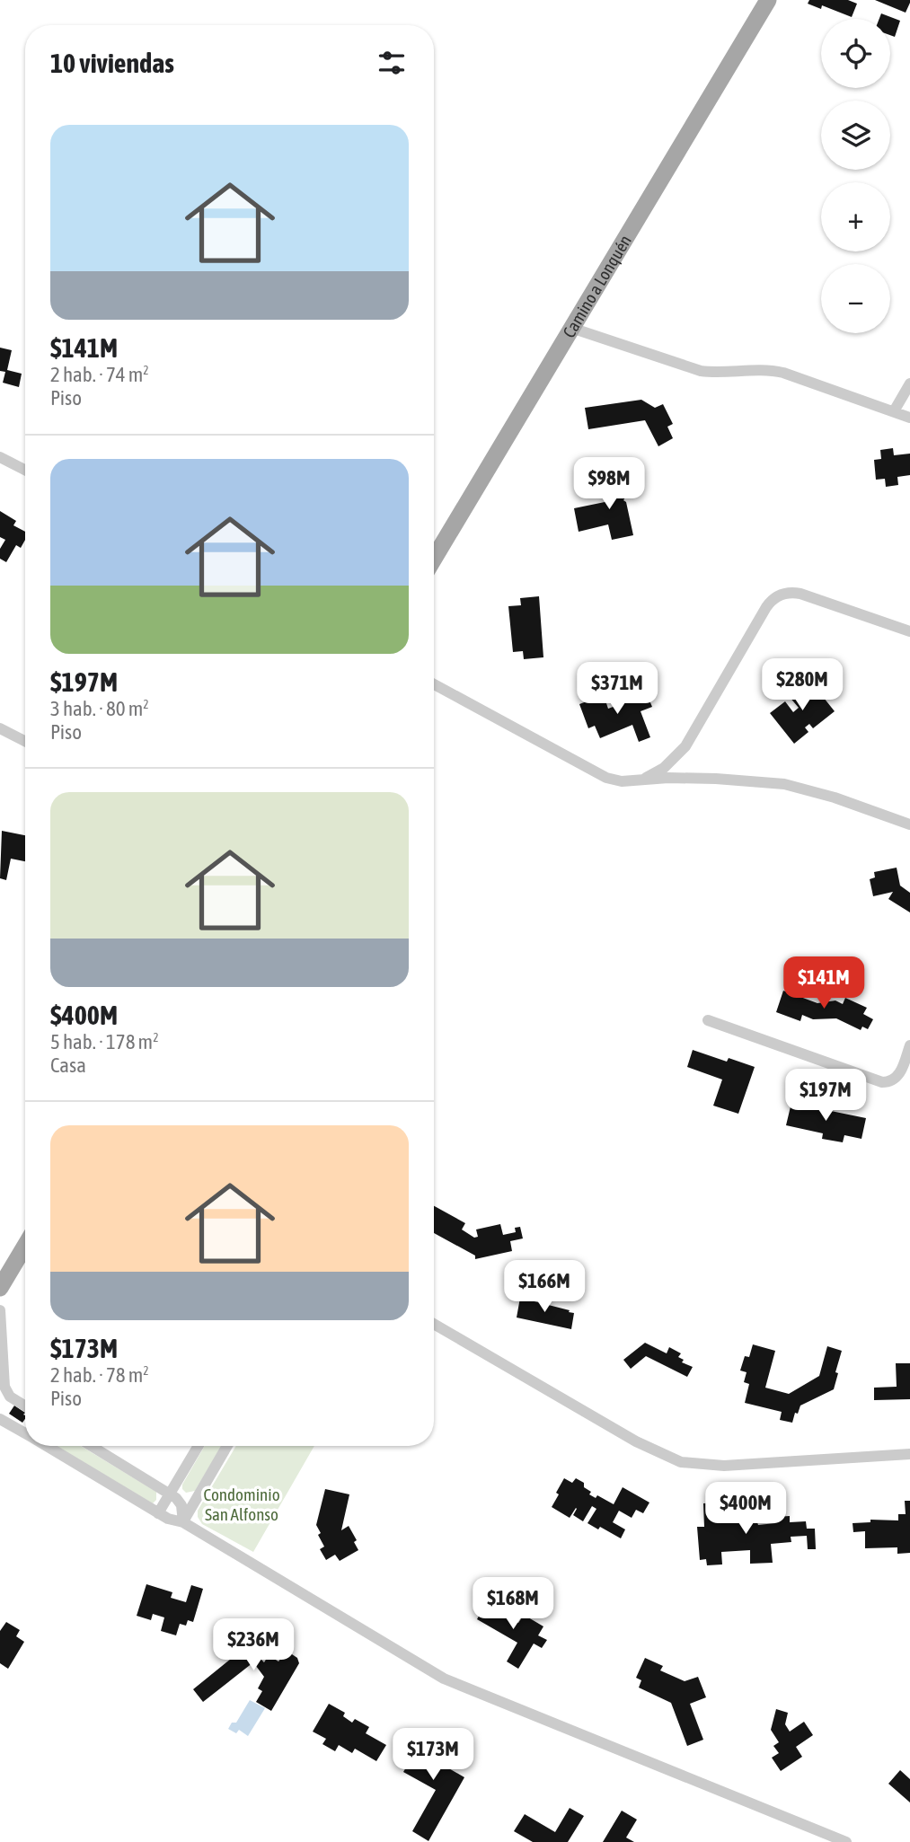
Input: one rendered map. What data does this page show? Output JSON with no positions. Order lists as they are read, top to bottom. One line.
{"streets":{"main road":["Camino a Lonquén"]},"parks":["Condominio San Alfonso"],"page":{"map_buttons":["+","−"],"heading":"10 viviendas","list":[{"name":"$141M","note":"2 hab. · 74 m² · Piso"},{"name":"$197M","note":"3 hab. · 80 m² · Piso"},{"name":"$400M","note":"5 hab. · 178 m² · Casa"},{"name":"$173M","note":"2 hab. · 78 m² · Piso"}],"price":["$98M","$280M","$371M","$141M","$197M","$166M","$400M","$168M","$236M","$173M"]}}
